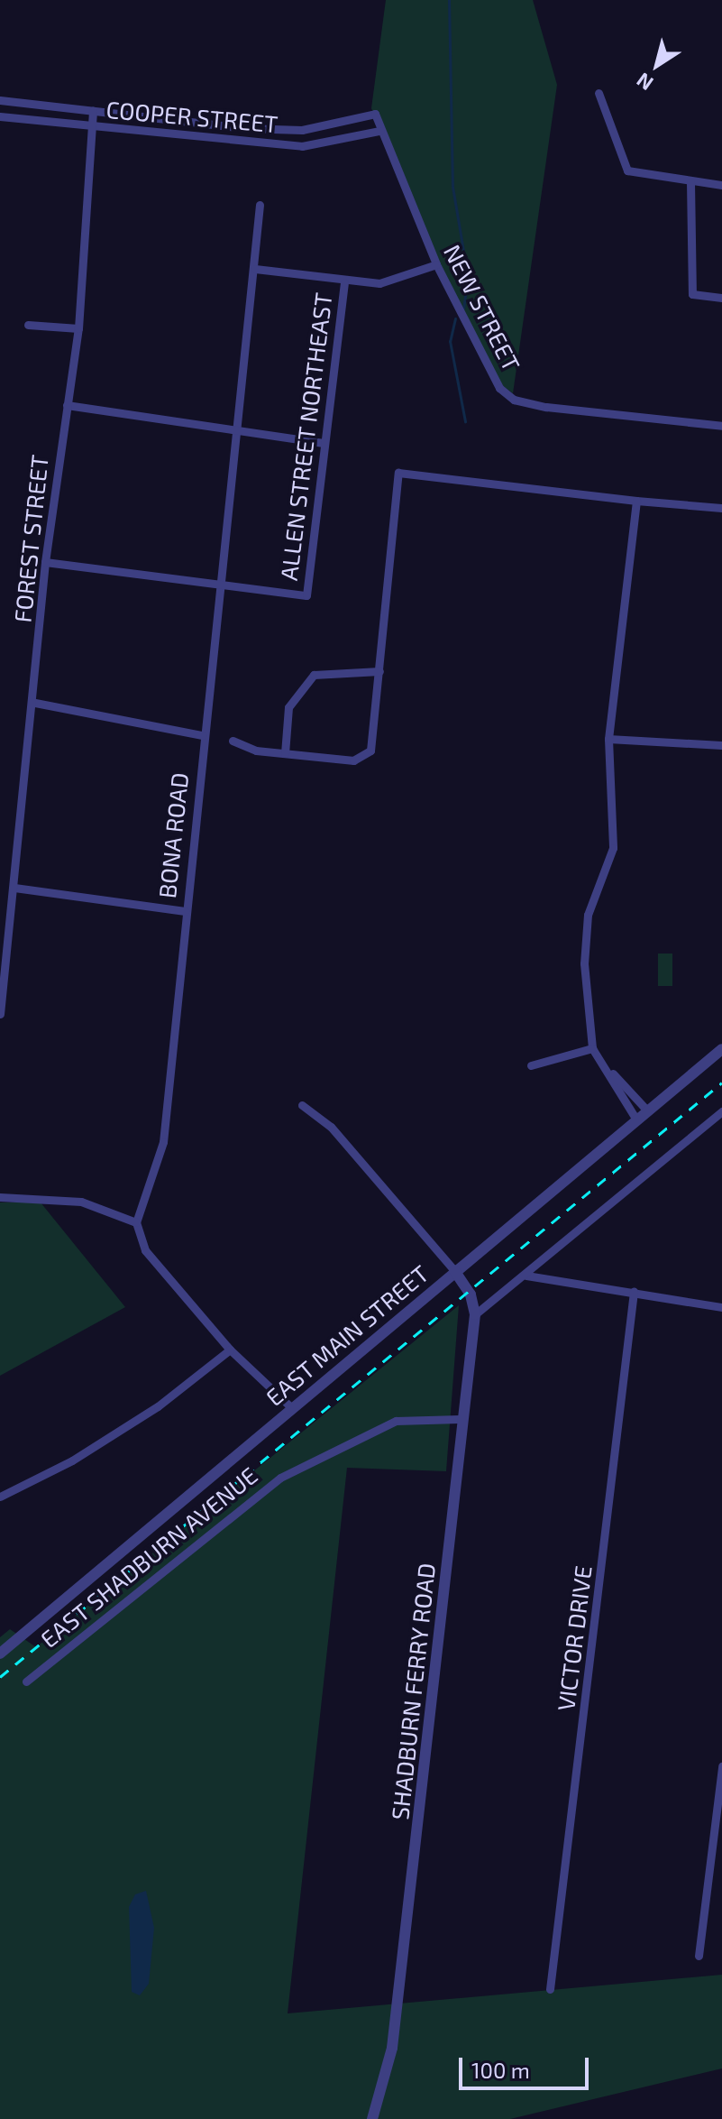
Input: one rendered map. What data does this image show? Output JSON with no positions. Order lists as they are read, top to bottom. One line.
{"streets":{"street":["COOPER STREET","NEW STREET","ALLEN STREET NORTHEAST","FOREST STREET","BONA ROAD","EAST MAIN STREET","EAST SHADBURN AVENUE","VICTOR DRIVE","SHADBURN FERRY ROAD"]},"crossings":[["COOPER STREET","NEW STREET"],["COOPER STREET","FOREST STREET"],["ALLEN STREET NORTHEAST","BONA ROAD"],["EAST SHADBURN AVENUE","SHADBURN FERRY ROAD"]],"scale_bar":"100 m","north":"bottom left"}
